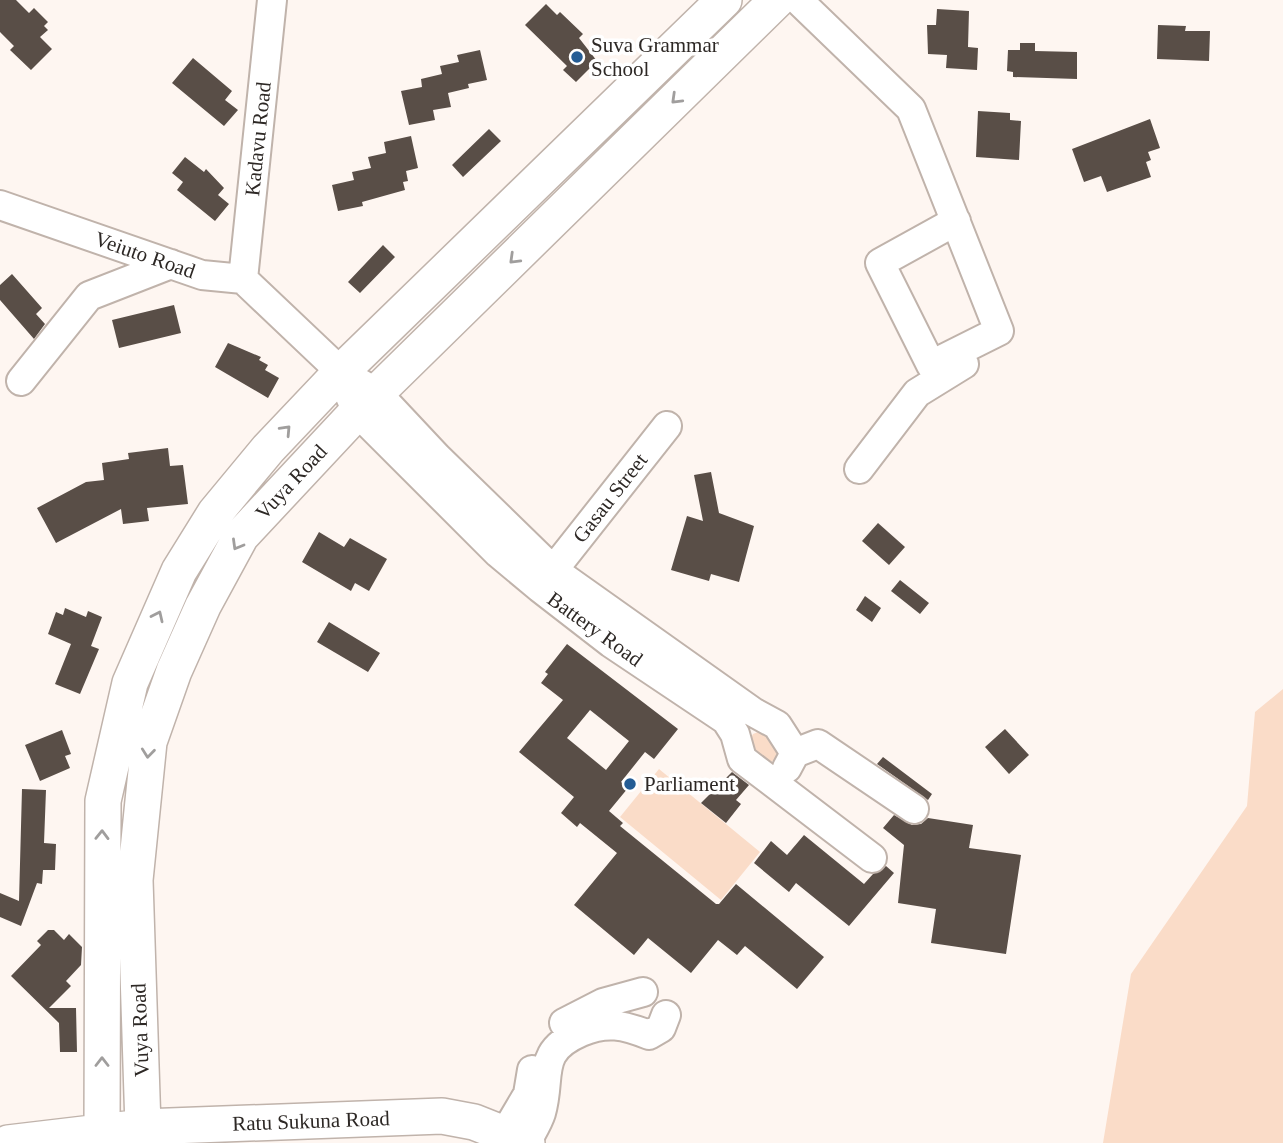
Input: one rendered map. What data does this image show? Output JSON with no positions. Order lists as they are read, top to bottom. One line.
{"streets":{"main road":["Vuya Road","Ratu Sukuna Road"],"street":["Kadavu Road","Veiuto Road","Gasau Street","Battery Road"]},"crossings":[["Kadavu Road","Veiuto Road"],["Vuya Road","Battery Road"],["Vuya Road","Ratu Sukuna Road"],["Gasau Street","Battery Road"]],"places":["Suva Grammar School","Parliament"]}
